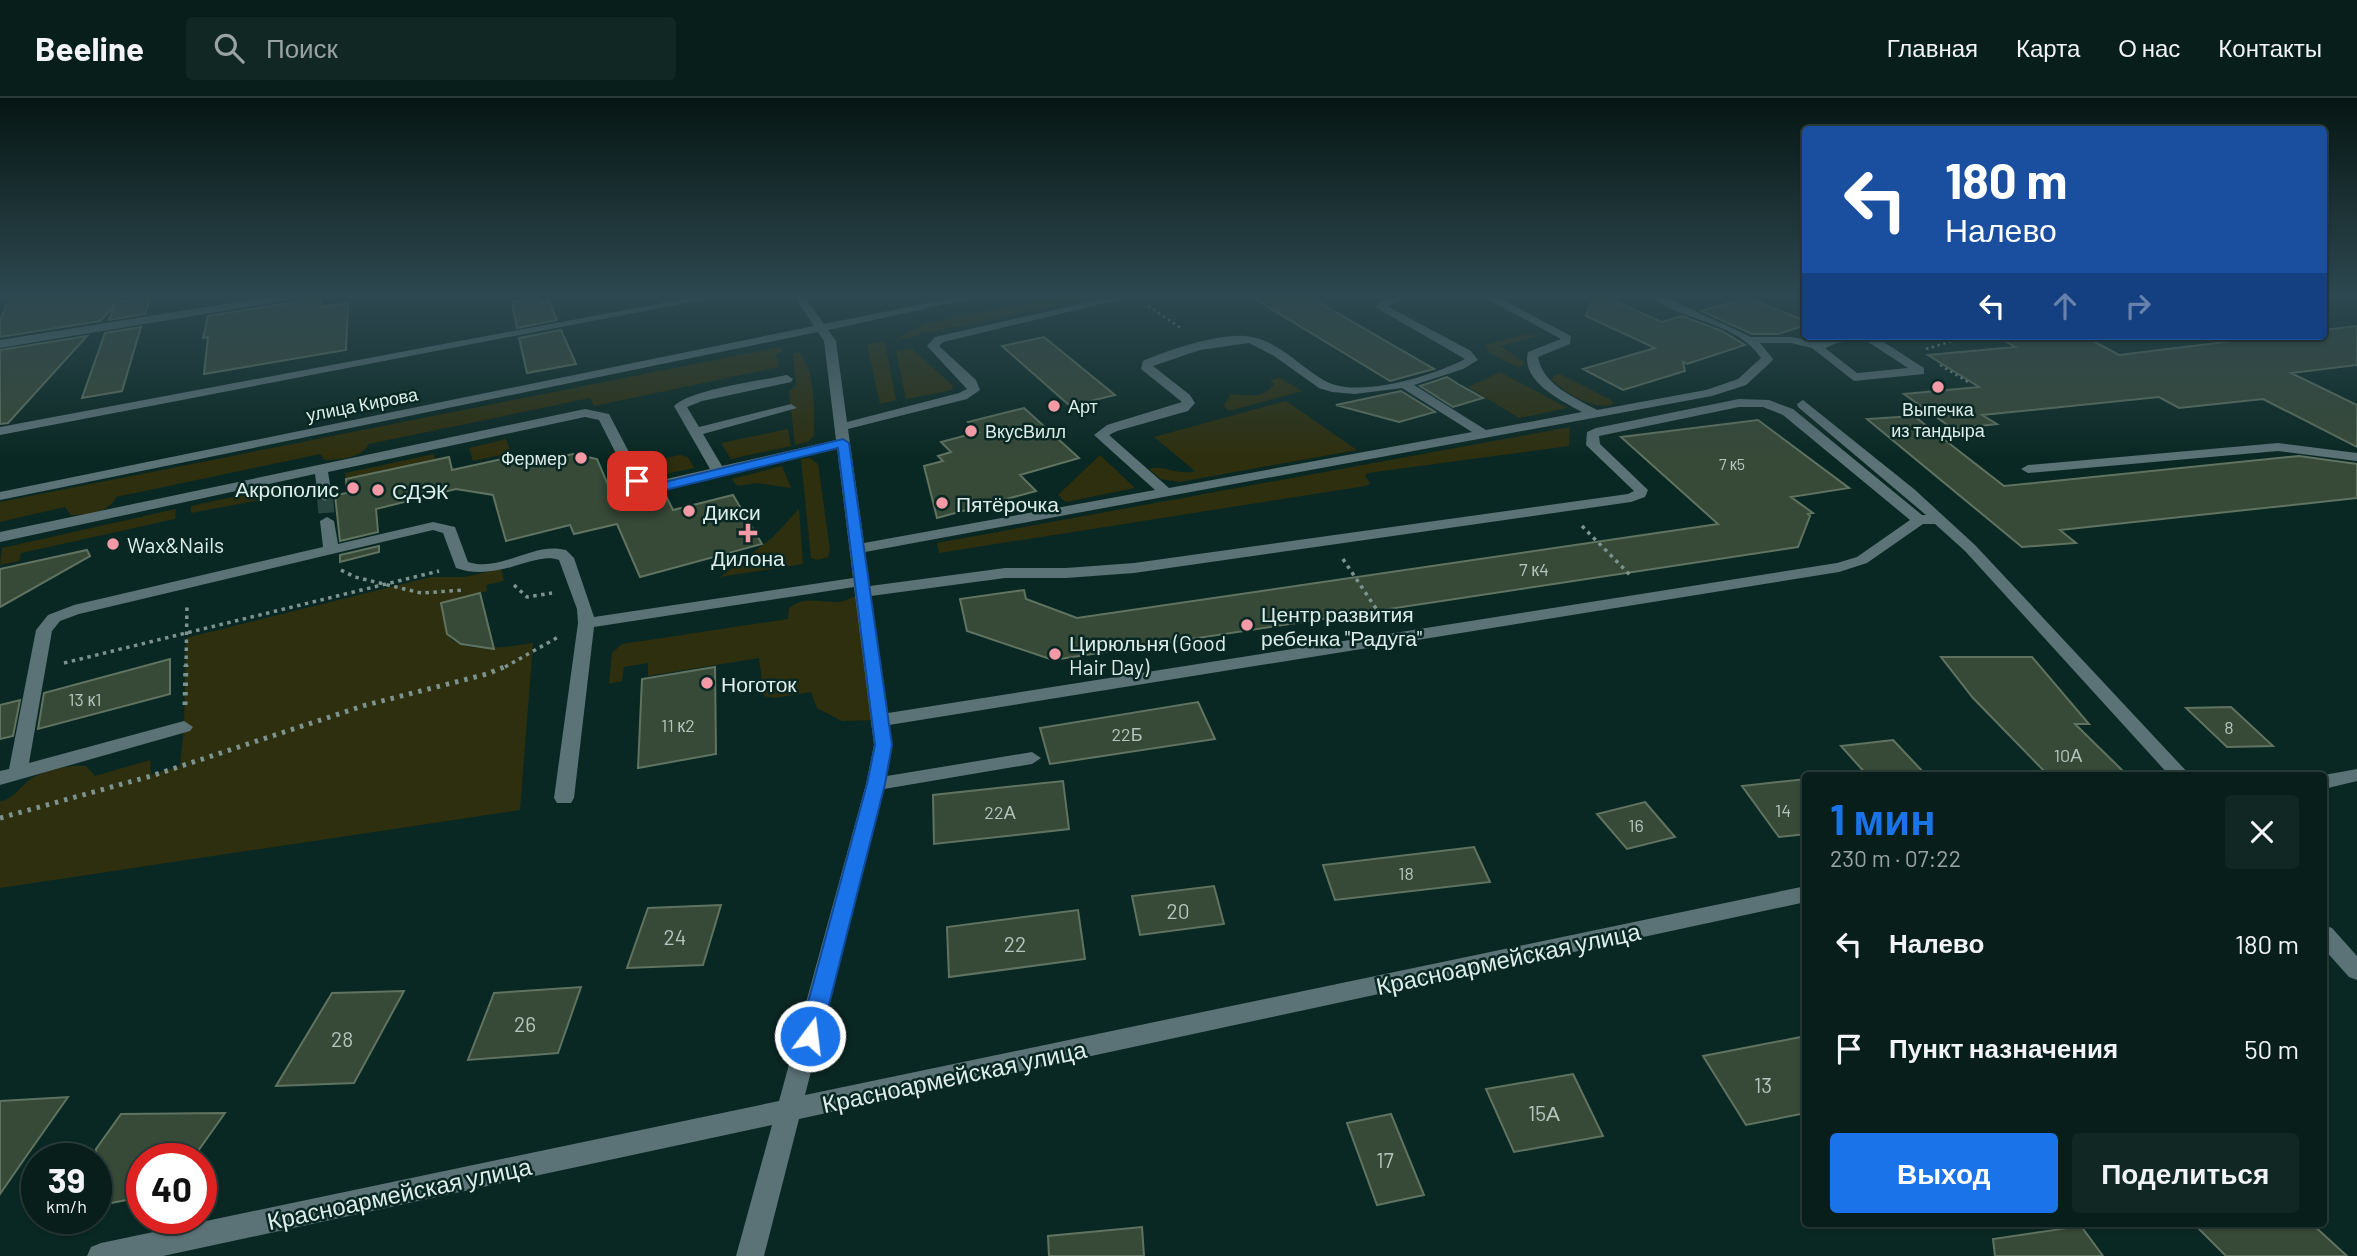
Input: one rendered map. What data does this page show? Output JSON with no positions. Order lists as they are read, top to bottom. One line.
{"streets":{"street":["улица Кирова","Красноармейская улица"]},"places":{"other":["Выпечка из тандыра","Арт","ВкусВилл","Фермер","Акрополис","СДЭК","Пятёрочка","Дикси","Wax&Nails","Центр развития ребенка \"Радуга\"","Цирюльня (Good Hair Day)","Ноготок"],"health":["Дилона"]},"house_numbers":["7 к5","7 к4","13 к1","11 к2","8","22Б","10А","14","22А","16","18","20","24","22","26","28","13","15А","17"],"page":{"header":"Beeline","search":"Поиск","nav":["Главная","Карта","О нас","Контакты"],"turn":["180 m","Налево"],"heading":["1 мин","230 m · 07:22"],"list":[{"name":"Налево","value":"180 m"},{"name":"Пункт назначения","value":"50 m"}],"buttons":["Выход","Поделиться"],"speed":"39 km/h","limit":"40"}}
